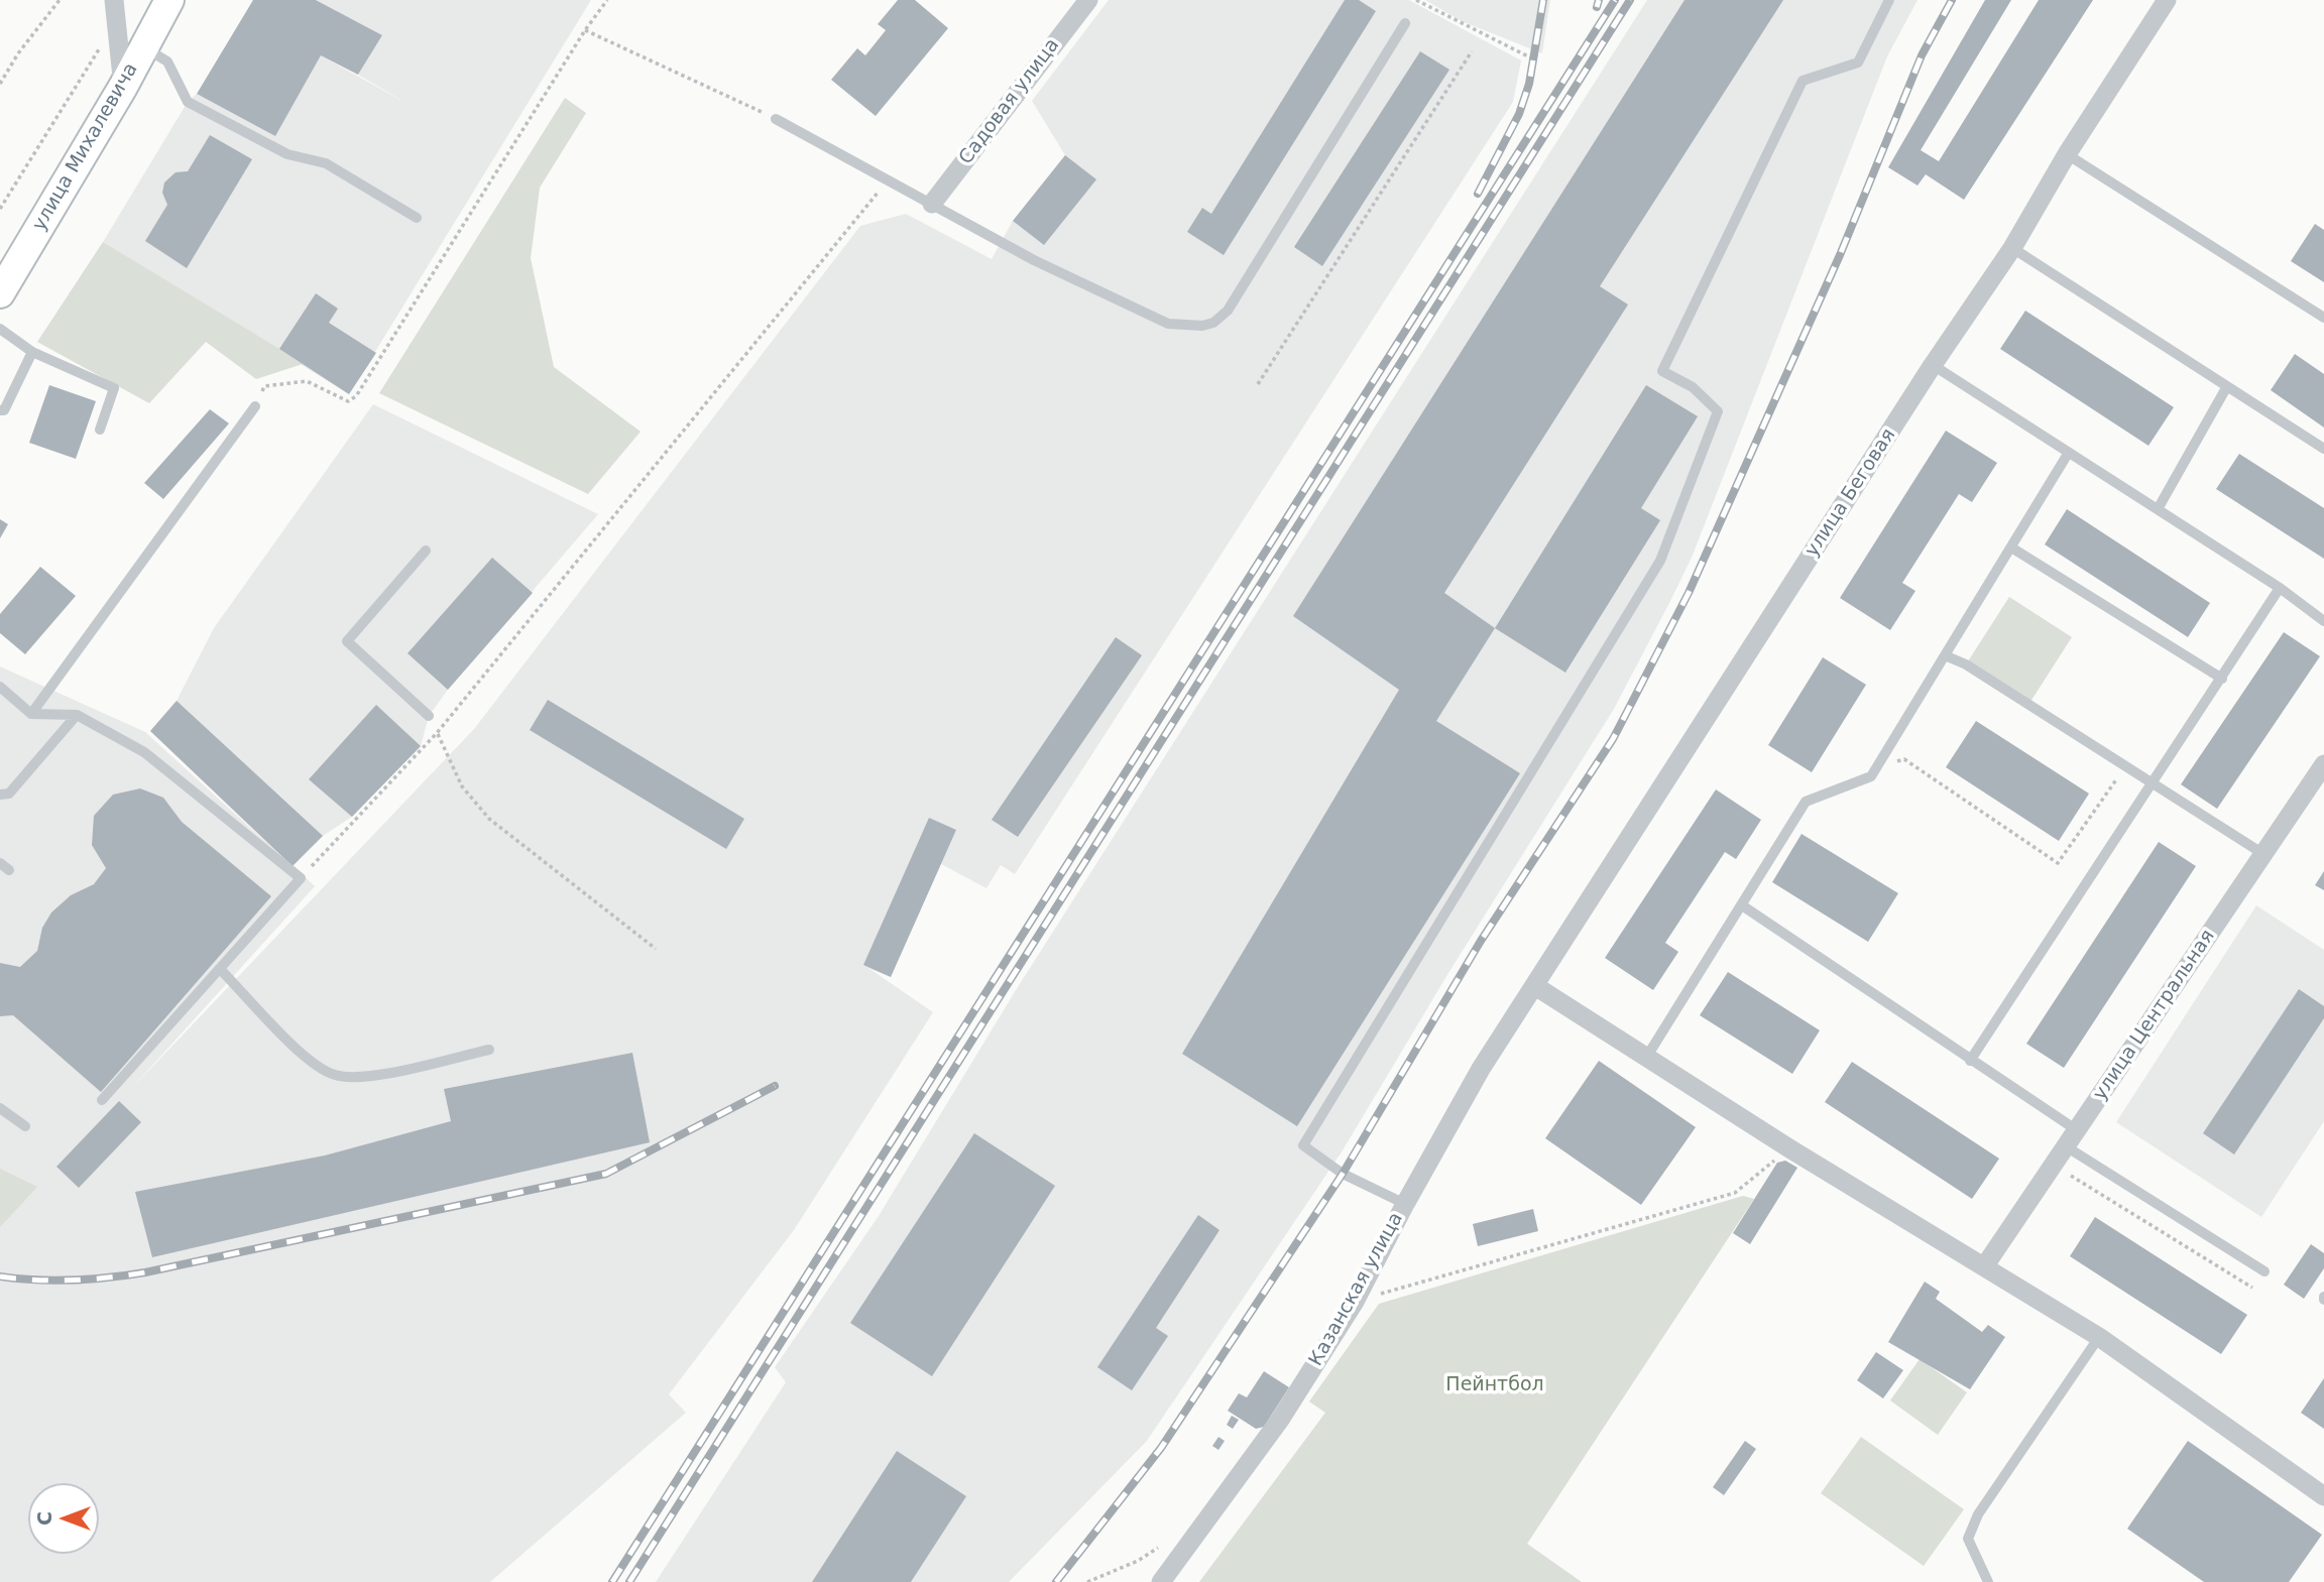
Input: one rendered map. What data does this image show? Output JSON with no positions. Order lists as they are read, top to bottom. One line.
{"streets":{"main road":["улица Михалевича"],"street":["Садовая улица","улица Беговая","улица Центральная","Казанская улица"]},"crossings":[["улица Беговая","Казанская улица"]],"parks":["Пейнтбол"],"north":"left"}
